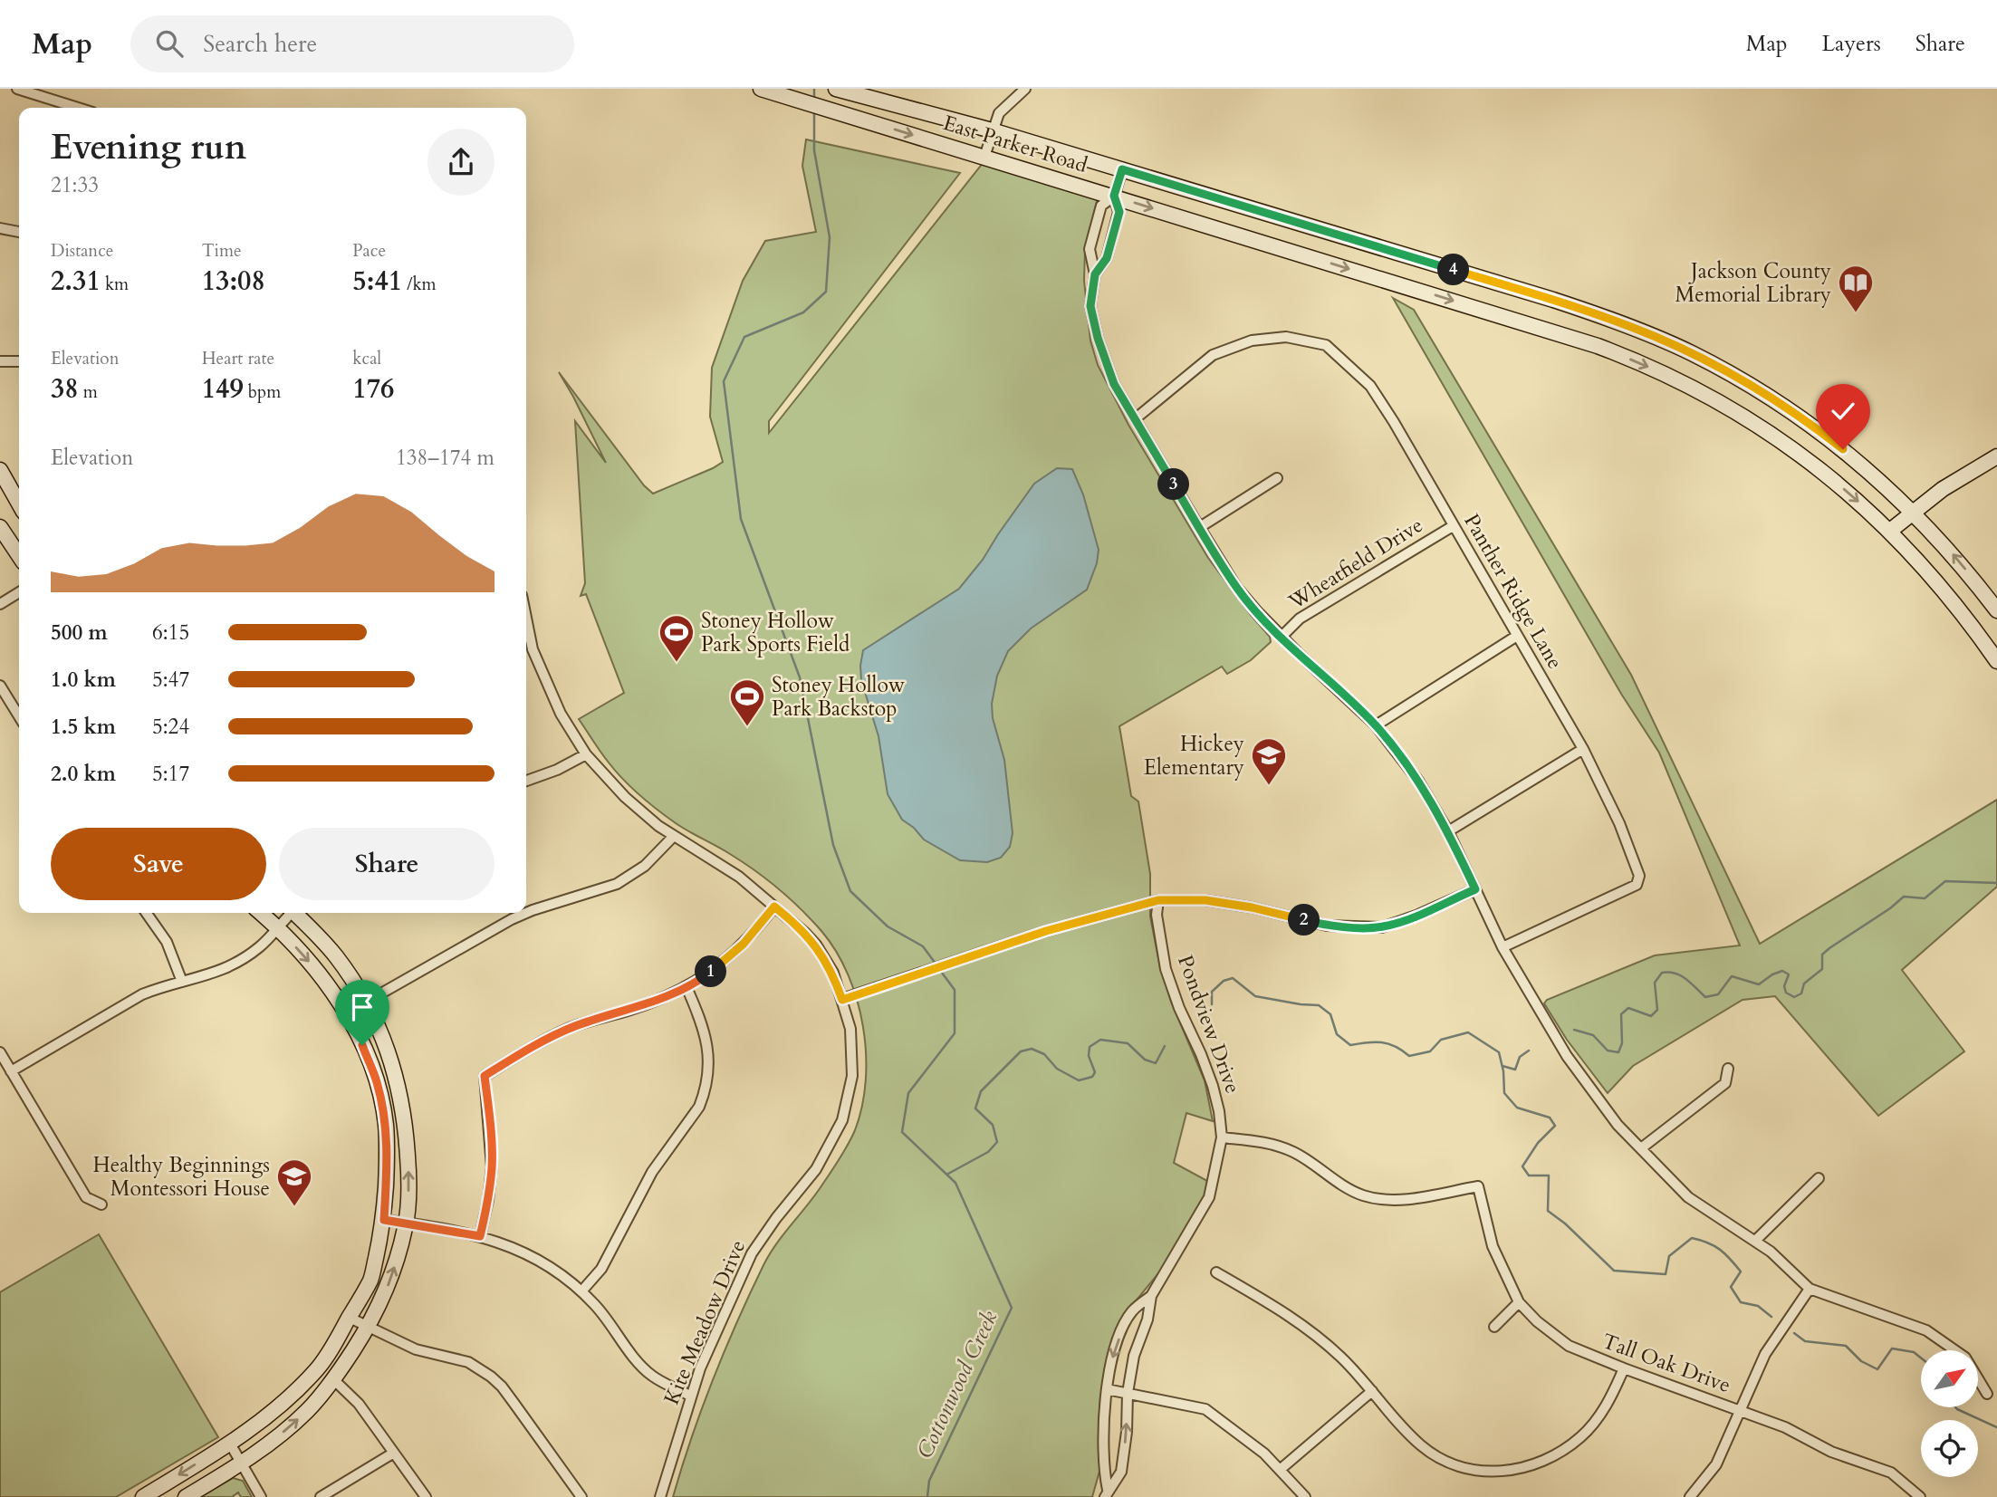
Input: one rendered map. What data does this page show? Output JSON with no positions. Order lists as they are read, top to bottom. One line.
{"streets":{"main road":["East Parker Road"],"street":["Wheatfield Drive","Panther Ridge Lane","Pondview Drive","Kite Meadow Drive","Tall Oak Drive"]},"crossings":[["Wheatfield Drive","Panther Ridge Lane"],["Pondview Drive","Tall Oak Drive"]],"water":["Cottonwood Creek"],"places":{"library":["Jackson County Memorial Library"],"sports":["Stoney Hollow Park Sports Field","Stoney Hollow Park Backstop"],"school or university":["Hickey Elementary","Healthy Beginnings Montessori House"]},"north":"top right","page":{"header":"Map","search":"Search here","nav":["Map","Layers","Share"],"heading":["Evening run","21:33"],"stats":[["Distance","2.31 km"],["Time","13:08"],["Pace","5:41 /km"],["Elevation","38 m"],["Heart rate","149 bpm"],["kcal","176"]],"pins":["4","3","2","1"],"chart":["Elevation","138–174 m"],"list":[{"name":"500 m","note":"6:15"},{"name":"1.0 km","note":"5:47"},{"name":"1.5 km","note":"5:24"},{"name":"2.0 km","note":"5:17"}],"buttons":["Save","Share"]}}
